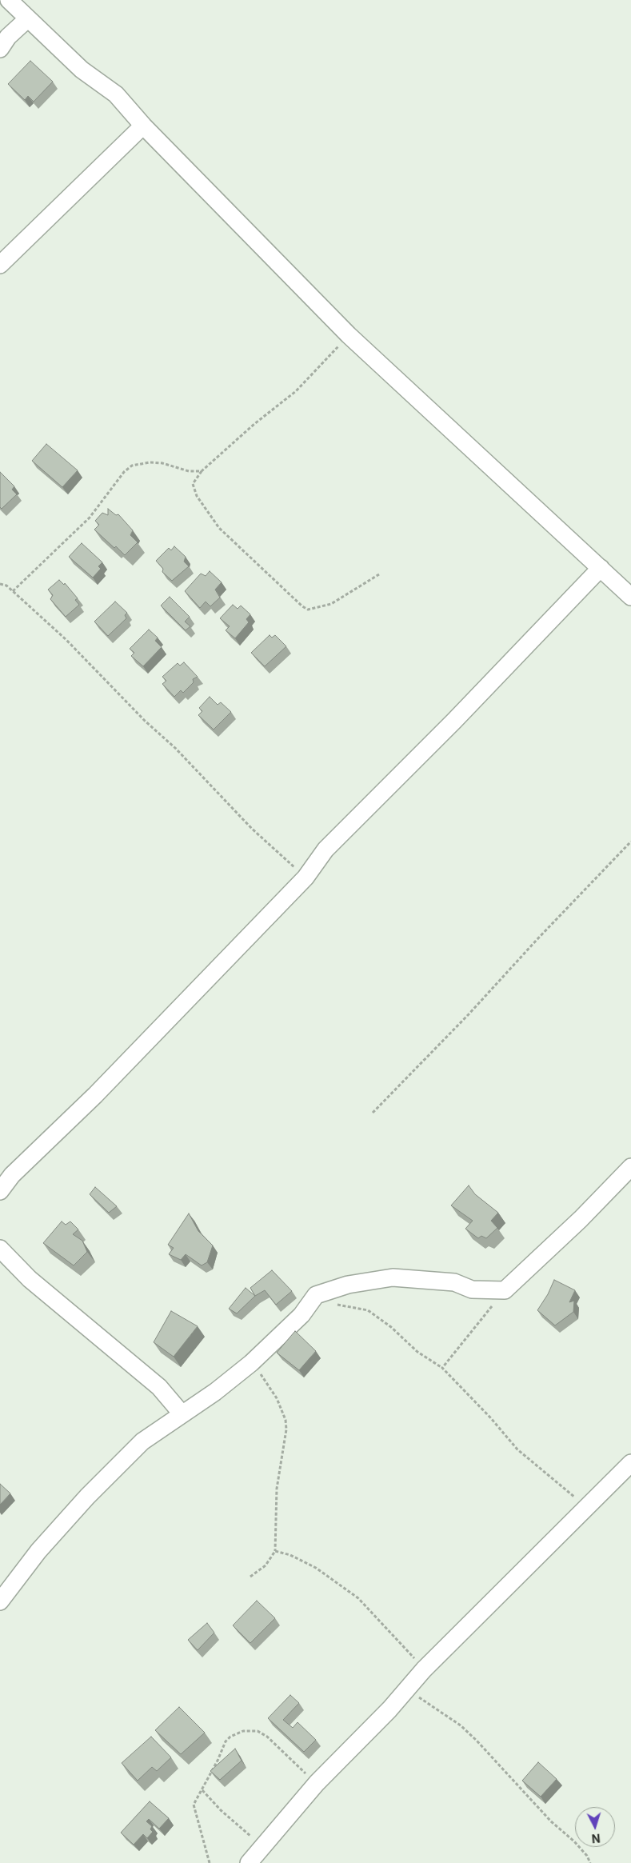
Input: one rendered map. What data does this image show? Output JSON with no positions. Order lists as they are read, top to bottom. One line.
{"north":"bottom"}
